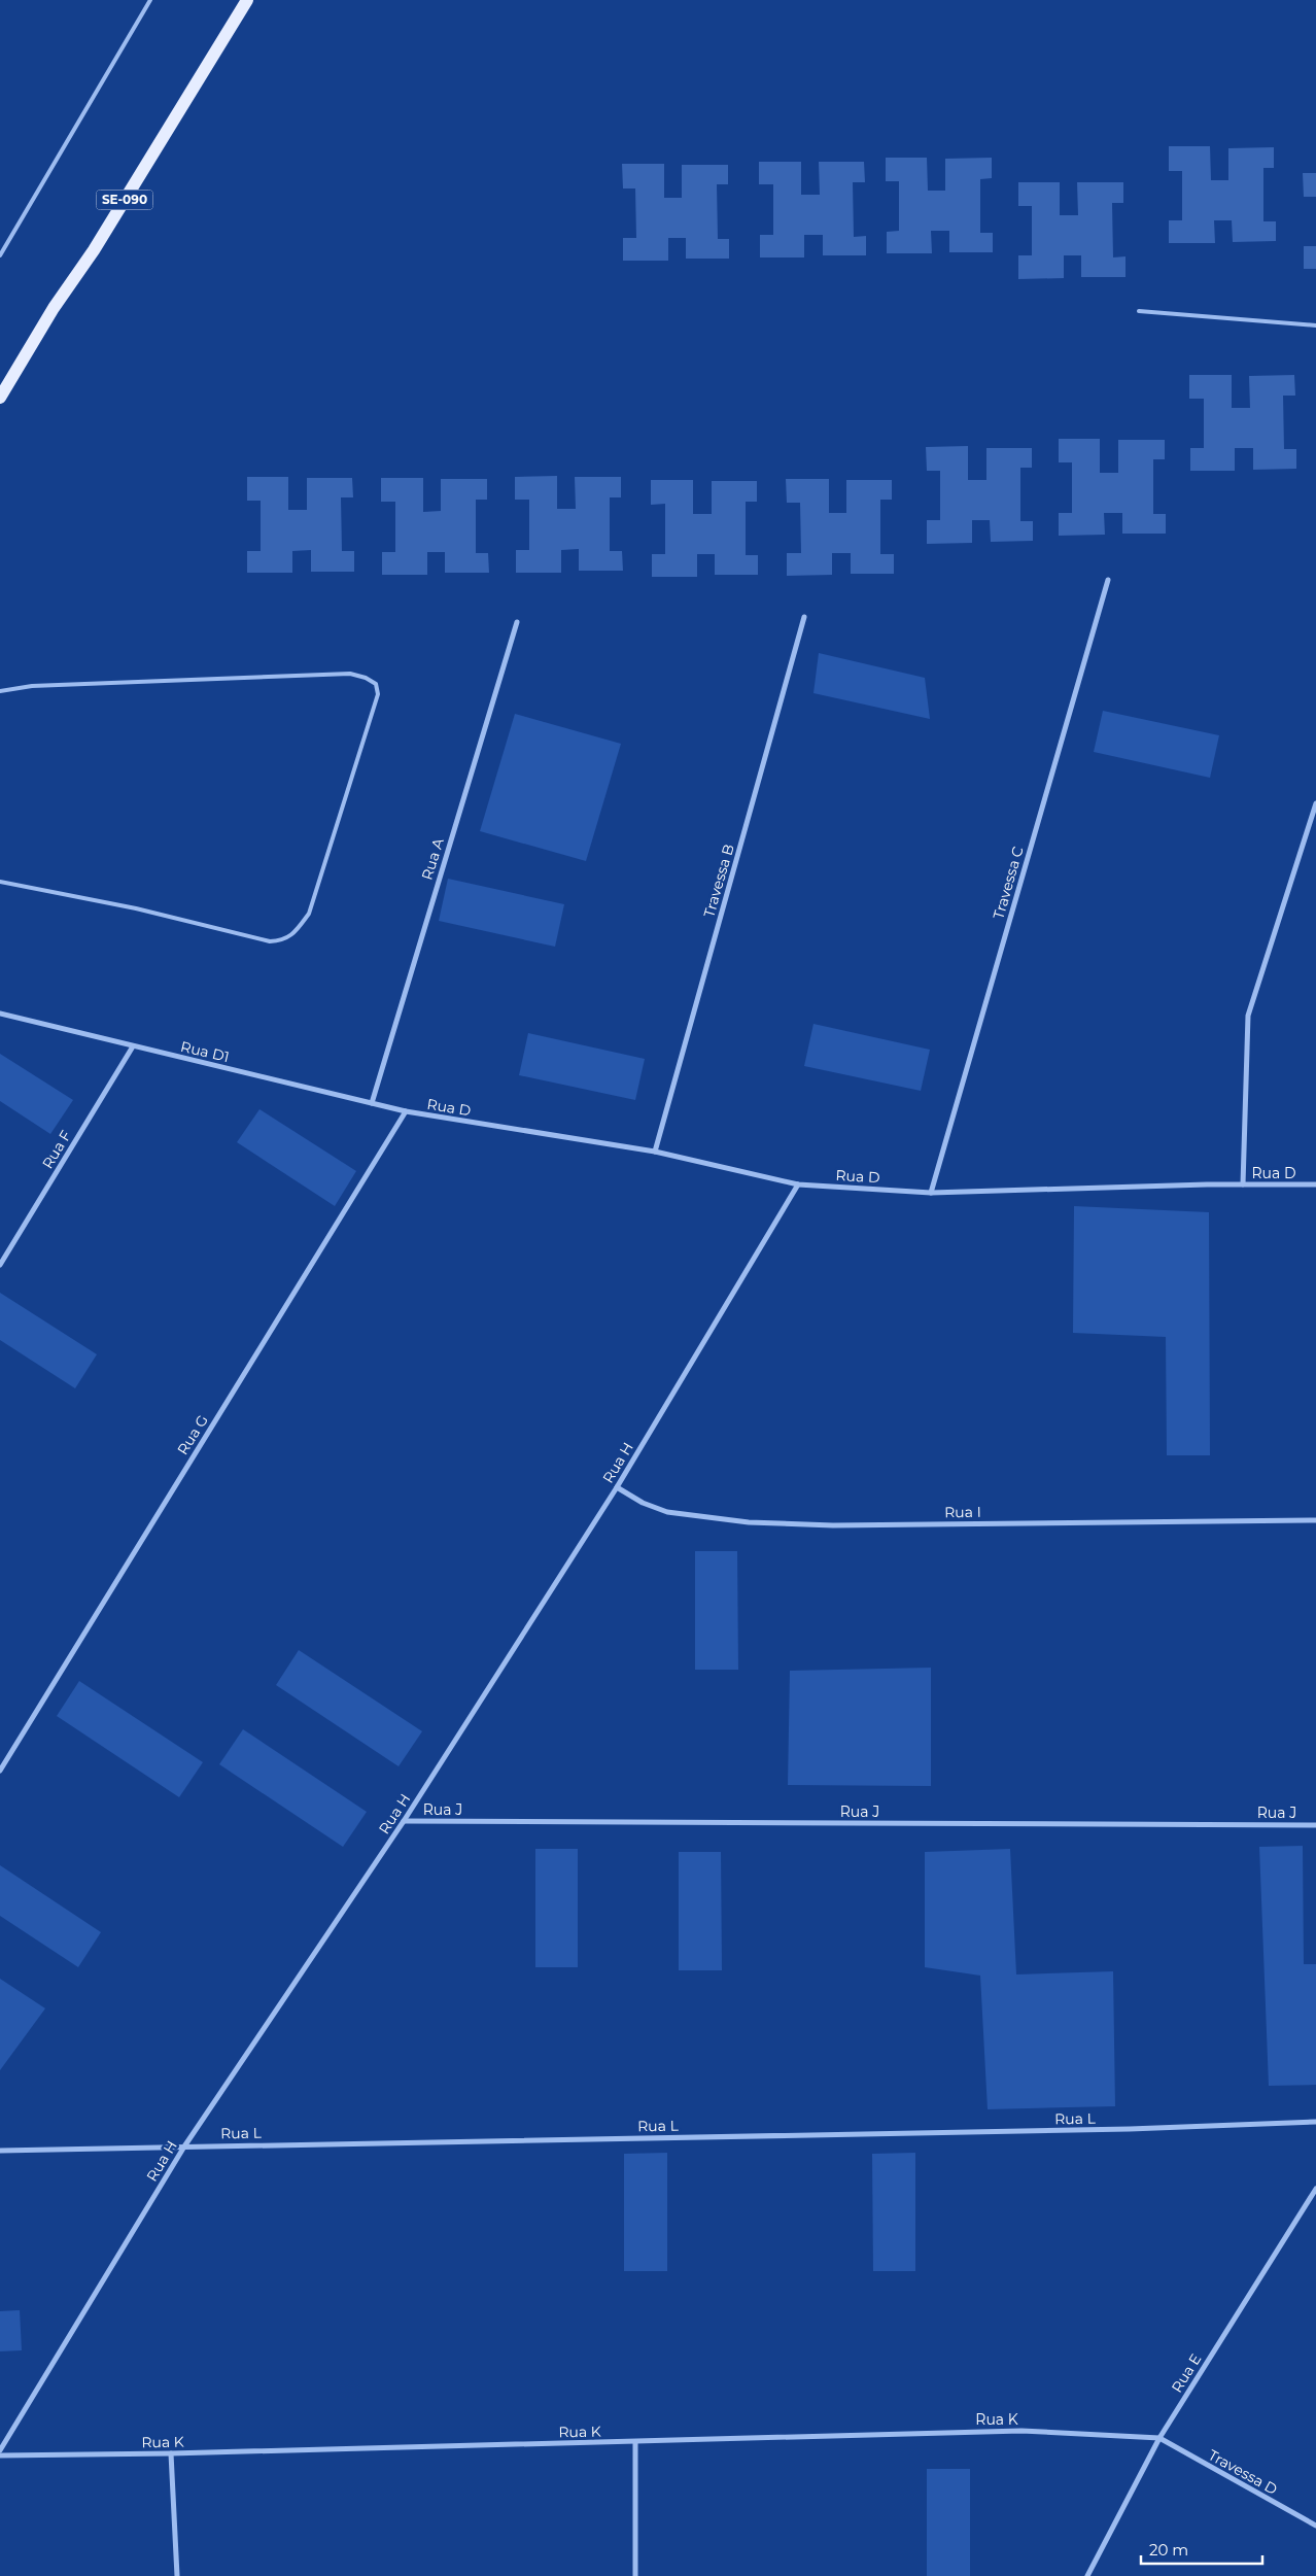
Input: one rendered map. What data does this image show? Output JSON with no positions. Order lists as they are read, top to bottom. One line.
{"streets":{"main road":["SE-090"],"street":["Rua A","Travessa B","Travessa C","Rua D1","Rua D","Rua F","Rua G","Rua H","Rua I","Rua J","Rua L","Rua E","Rua K","Travessa D"]},"crossings":[["Rua A","Rua D1"],["Travessa B","Rua D"],["Travessa C","Rua D"],["Rua D1","Rua D"],["Rua D1","Rua F"],["Rua D1","Rua G"],["Rua D","Rua G"],["Rua D","Rua H"],["Rua H","Rua I"],["Rua H","Rua J"],["Rua H","Rua L"],["Rua E","Rua K"],["Rua E","Travessa D"],["Rua K","Travessa D"]],"scale_bar":"20 m"}
